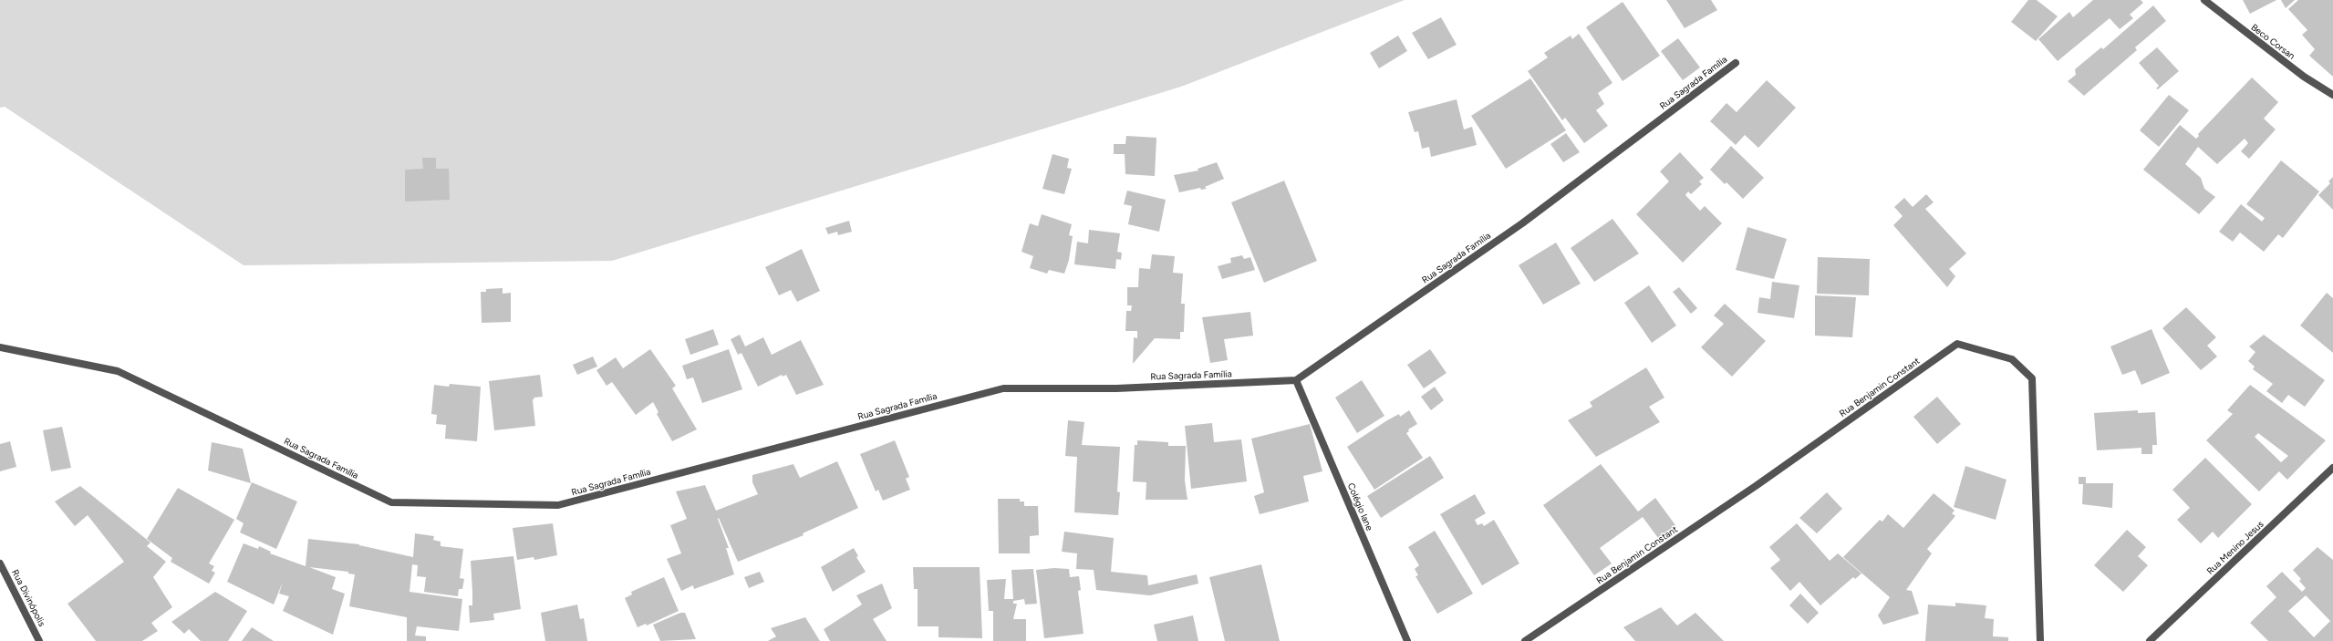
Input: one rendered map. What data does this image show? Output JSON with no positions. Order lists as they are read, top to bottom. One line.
{"streets":{"street":["Beco Corsan","Rua Sagrada Família","Rua Benjamin Constant","Colégio lane","Rua Menino Jesus","Rua Divinópolis"]},"crossings":[["Rua Sagrada Família","Colégio lane"]]}
